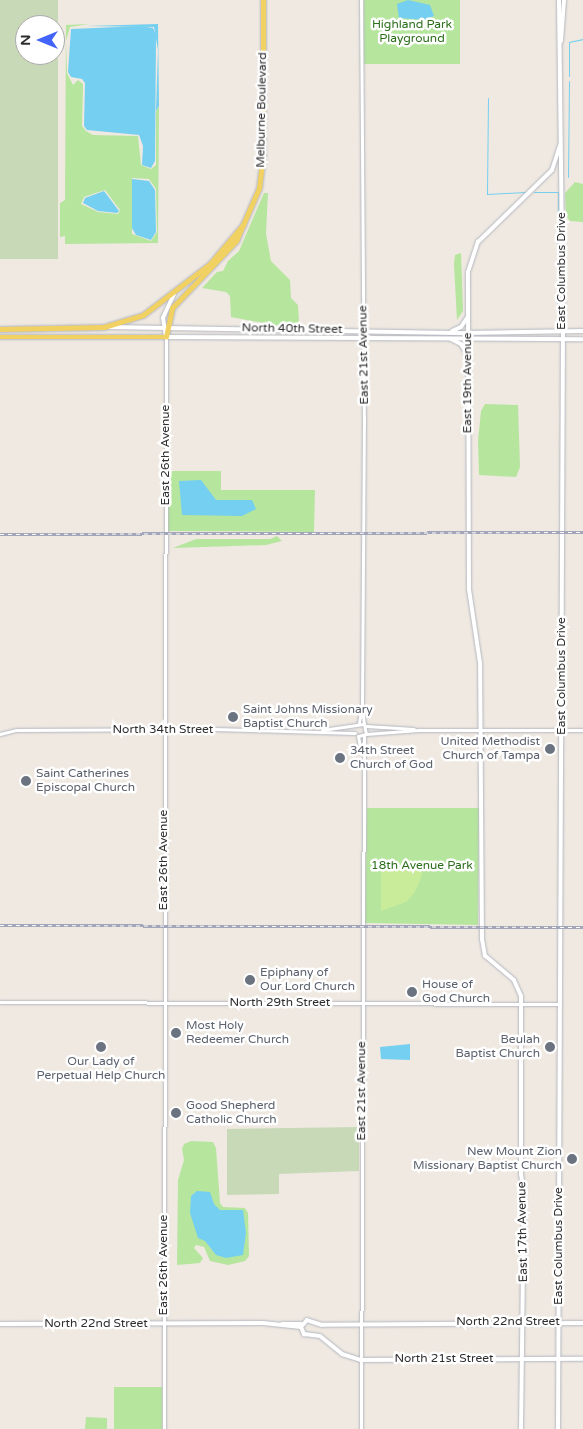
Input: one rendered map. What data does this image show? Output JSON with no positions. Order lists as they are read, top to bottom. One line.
{"streets":{"main road":["Melburne Boulevard","East Columbus Drive","North 40th Street","East 19th Avenue","East 17th Avenue","North 22nd Street","North 21st Street"],"street":["East 21st Avenue","East 26th Avenue","North 34th Street","North 29th Street"]},"crossings":[["Melburne Boulevard","North 40th Street"],["Melburne Boulevard","East 26th Avenue"],["East Columbus Drive","North 40th Street"],["East Columbus Drive","North 29th Street"],["East Columbus Drive","North 22nd Street"],["East Columbus Drive","North 21st Street"],["North 40th Street","East 21st Avenue"],["North 40th Street","East 19th Avenue"],["North 40th Street","East 26th Avenue"],["East 21st Avenue","North 34th Street"],["East 21st Avenue","North 29th Street"],["East 21st Avenue","North 22nd Street"],["East 21st Avenue","North 21st Street"],["East 19th Avenue","East 17th Avenue"],["East 26th Avenue","North 34th Street"],["East 26th Avenue","North 29th Street"],["East 26th Avenue","North 22nd Street"],["North 29th Street","East 17th Avenue"],["East 17th Avenue","North 22nd Street"],["East 17th Avenue","North 21st Street"],["North 22nd Street","North 21st Street"]],"parks":["Highland Park Playground","18th Avenue Park"],"places":["Saint Johns Missionary Baptist Church","United Methodist Church of Tampa","34th Street Church of God","Saint Catherines Episcopal Church","Epiphany of Our Lord Church","House of God Church","Most Holy Redeemer Church","Our Lady of Perpetual Help Church","Beulah Baptist Church","Good Shepherd Catholic Church","New Mount Zion Missionary Baptist Church"],"north":"left"}
